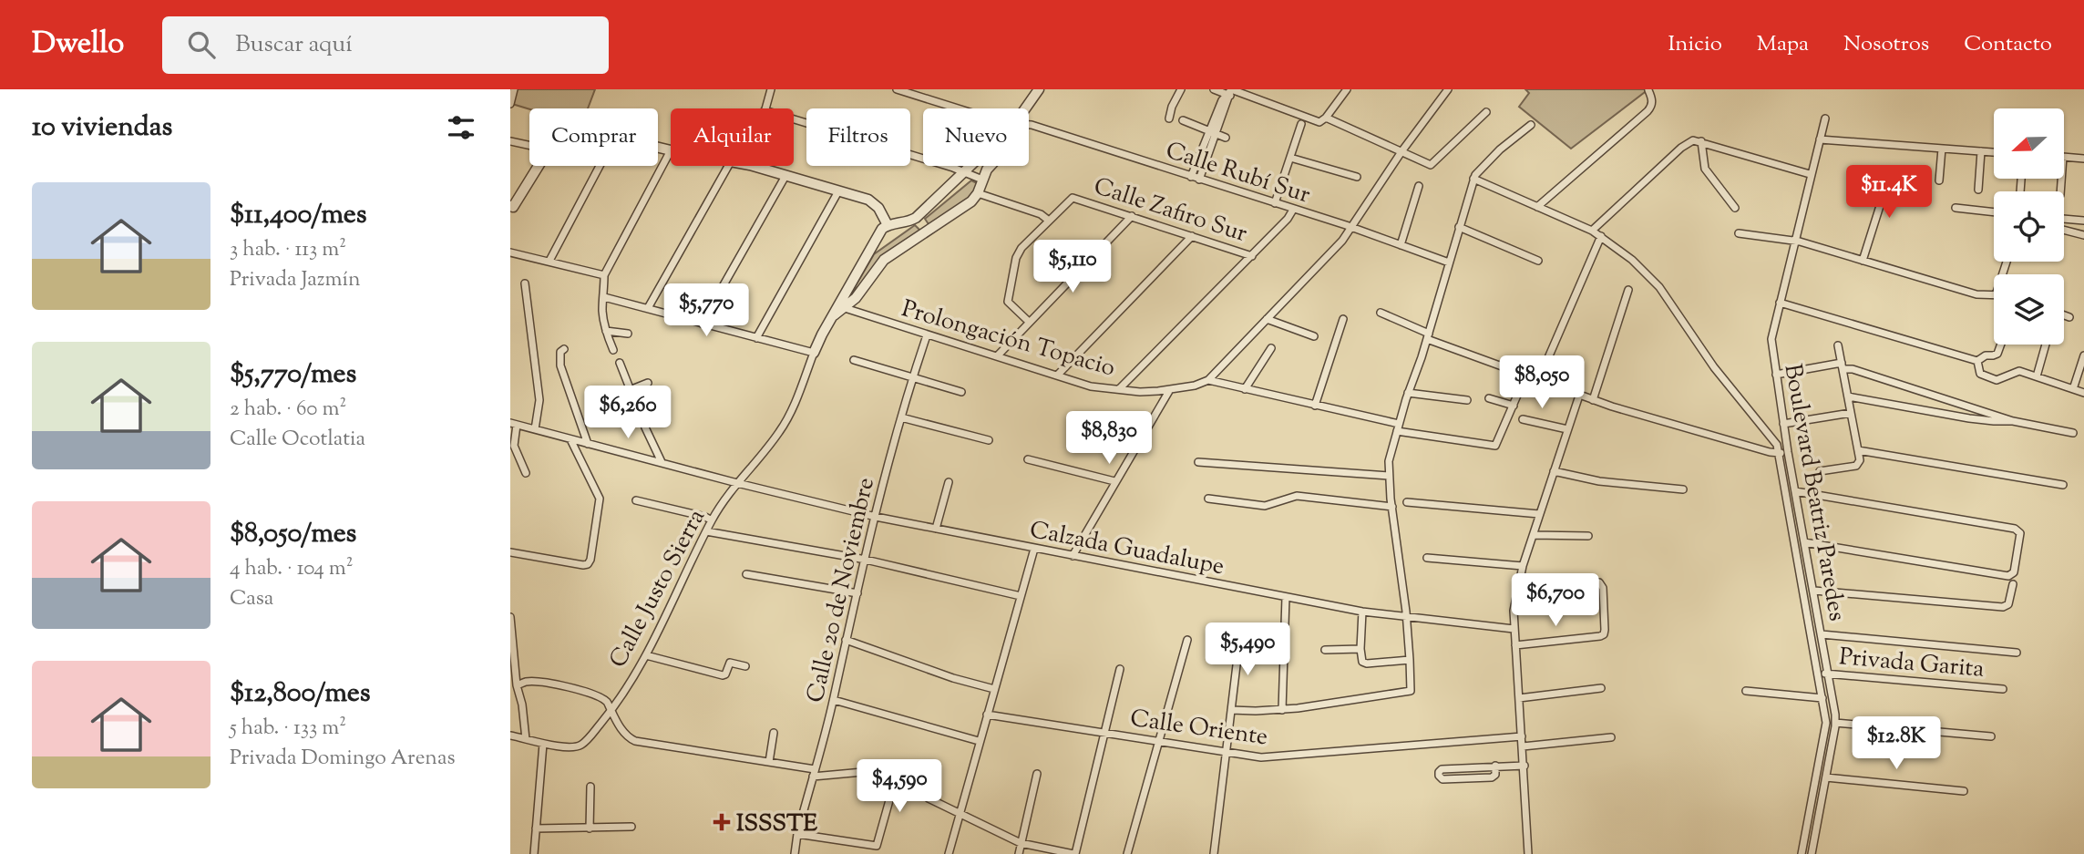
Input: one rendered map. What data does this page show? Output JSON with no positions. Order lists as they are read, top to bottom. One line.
{"streets":{"street":["Calle Rubí Sur","Calle Zafiro Sur","Prolongación Topacio","Boulevard Beatriz Paredes","Calzada Guadalupe","Calle Justo Sierra","Calle 20 de Noviembre","Privada Garita","Calle Oriente"]},"crossings":[["Prolongación Topacio","Calle Justo Sierra"],["Prolongación Topacio","Calle 20 de Noviembre"],["Boulevard Beatriz Paredes","Privada Garita"],["Calzada Guadalupe","Calle Justo Sierra"],["Calzada Guadalupe","Calle 20 de Noviembre"]],"places":{"health":["ISSSTE"]},"north":"left","page":{"header":"Dwello","search":"Buscar aquí","nav":["Inicio","Mapa","Nosotros","Contacto"],"heading":"10 viviendas","chip":["Comprar","Alquilar","Filtros","Nuevo"],"price":["$11.4K","$5,110","$5,770","$8,050","$6,260","$8,830","$6,700","$5,490","$12.8K","$4,590"],"list":[{"name":"$11,400/mes","note":"3 hab. · 113 m² · Privada Jazmín"},{"name":"$5,770/mes","note":"2 hab. · 60 m² · Calle Ocotlatia"},{"name":"$8,050/mes","note":"4 hab. · 104 m² · Casa"},{"name":"$12,800/mes","note":"5 hab. · 133 m² · Privada Domingo Arenas"}]}}
